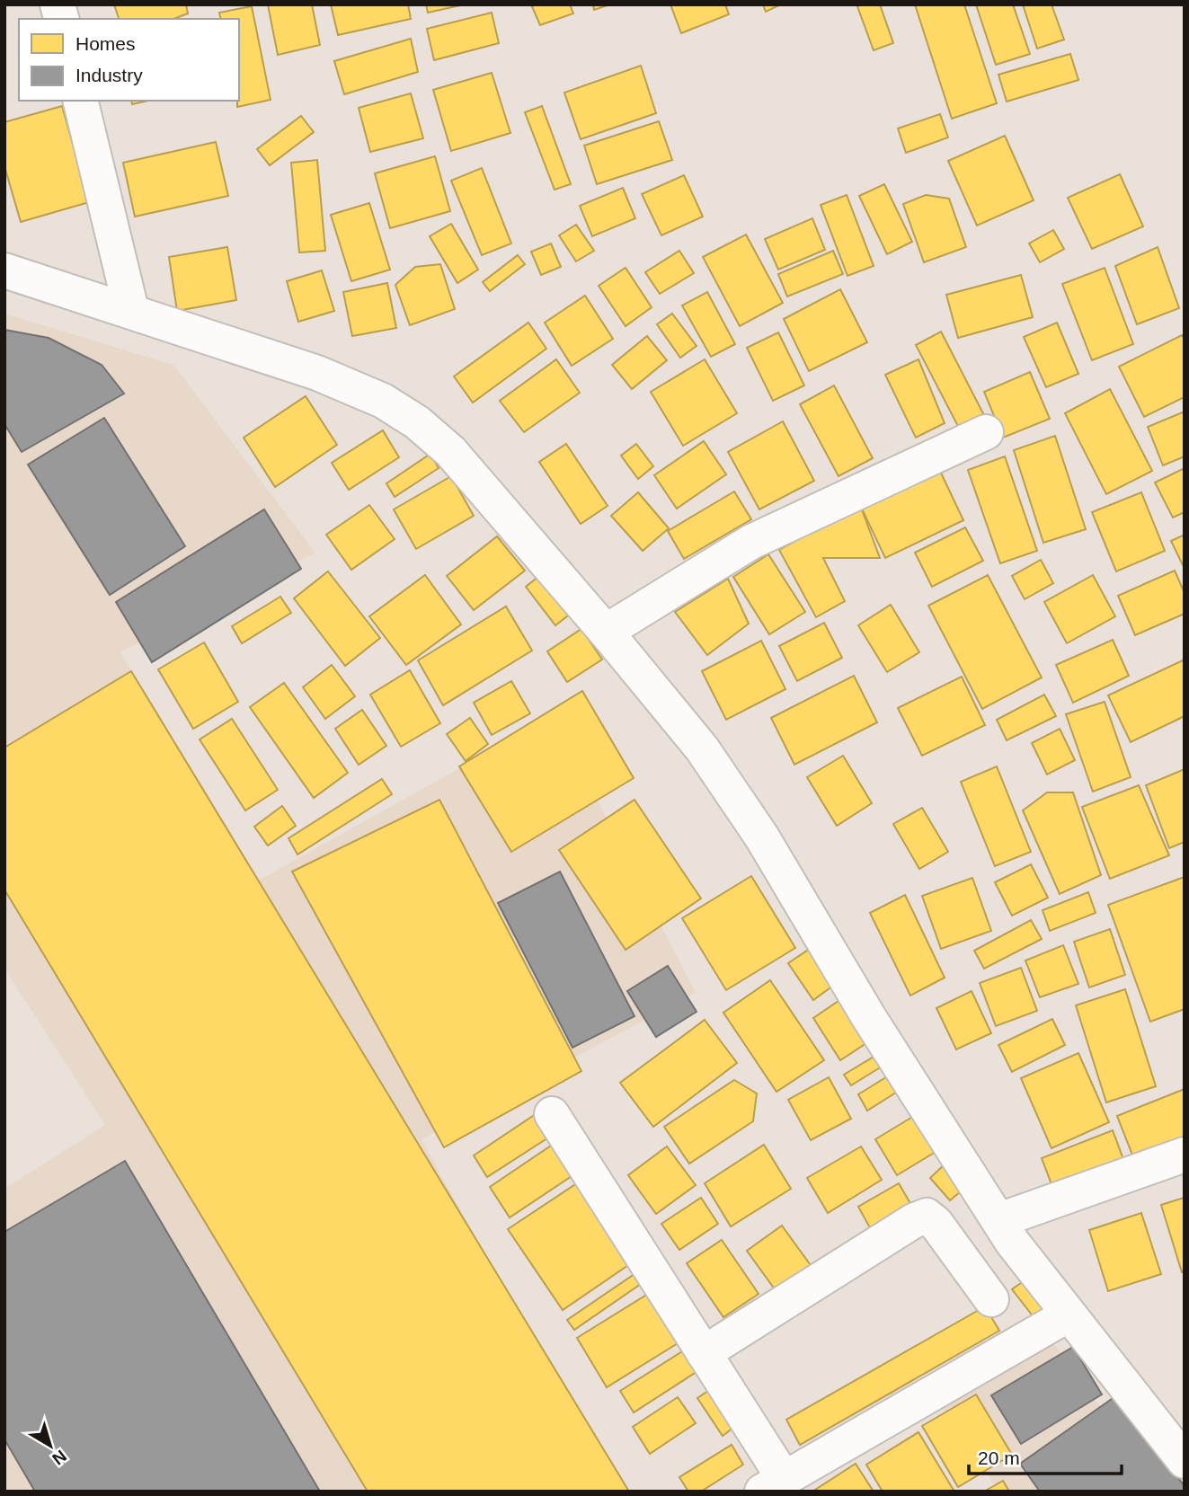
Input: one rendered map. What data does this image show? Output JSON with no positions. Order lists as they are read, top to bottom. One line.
{"legend":["Homes","Industry"],"scale_bar":"20 m","north":"bottom right"}
